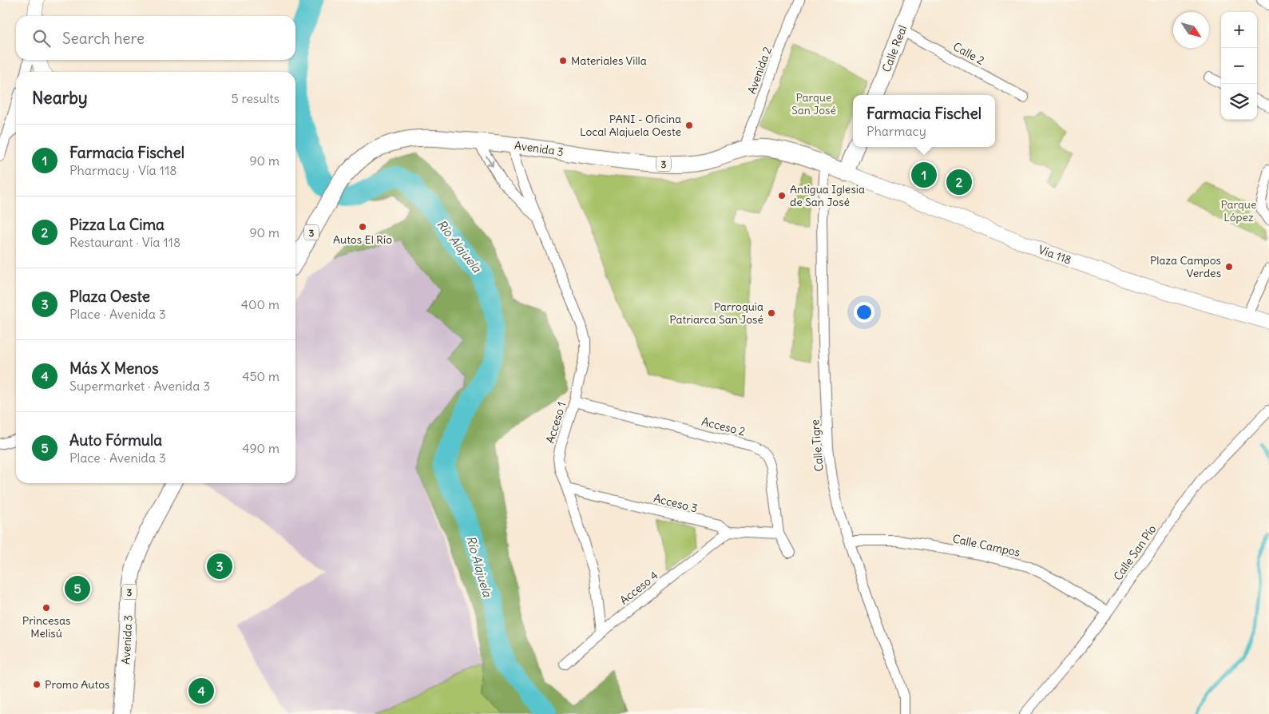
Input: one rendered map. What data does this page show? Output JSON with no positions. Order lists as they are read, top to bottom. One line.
{"streets":{"main road":["Calle Real","Avenida 3","3","Vía 118"],"street":["Calle 2","Avenida 2","Acceso 1","Acceso 2","Calle Tigre","Acceso 3","Calle Campos","Calle San Pío","Acceso 4"]},"crossings":[["Calle Real","Calle 2"],["Avenida 2","Avenida 3"],["Avenida 3","Vía 118"],["Avenida 3","Acceso 1"],["Avenida 3","Calle Tigre"],["Acceso 1","Acceso 2"],["Acceso 1","Acceso 3"],["Acceso 1","Acceso 4"],["Acceso 2","Acceso 3"],["Calle Tigre","Calle Campos"],["Acceso 3","Acceso 4"],["Calle Campos","Calle San Pío"]],"water":["Río Alajuela"],"parks":["Parque San José","Parque López"],"places":["Materiales Villa","PANI - Oficina Local Alajuela Oeste","Antigua Iglesia de San José","Autos El Río","Plaza Campos Verdes","Parroquia Patriarca San José","Princesas Melisú","Promo Autos"],"north":"bottom right","page":{"map_buttons":["+","−"],"search":"Search here","heading":["Nearby","5 results"],"popup":["Farmacia Fischel","Pharmacy"],"list":[{"mark":"1","name":"Farmacia Fischel","note":"Pharmacy · Vía 118","value":"90 m"},{"mark":"2","name":"Pizza La Cima","note":"Restaurant · Vía 118","value":"90 m"},{"mark":"3","name":"Plaza Oeste","note":"Place · Avenida 3","value":"400 m"},{"mark":"4","name":"Más X Menos","note":"Supermarket · Avenida 3","value":"450 m"},{"mark":"5","name":"Auto Fórmula","note":"Place · Avenida 3","value":"490 m"}],"pins":["1","2","3","5","4"]}}
